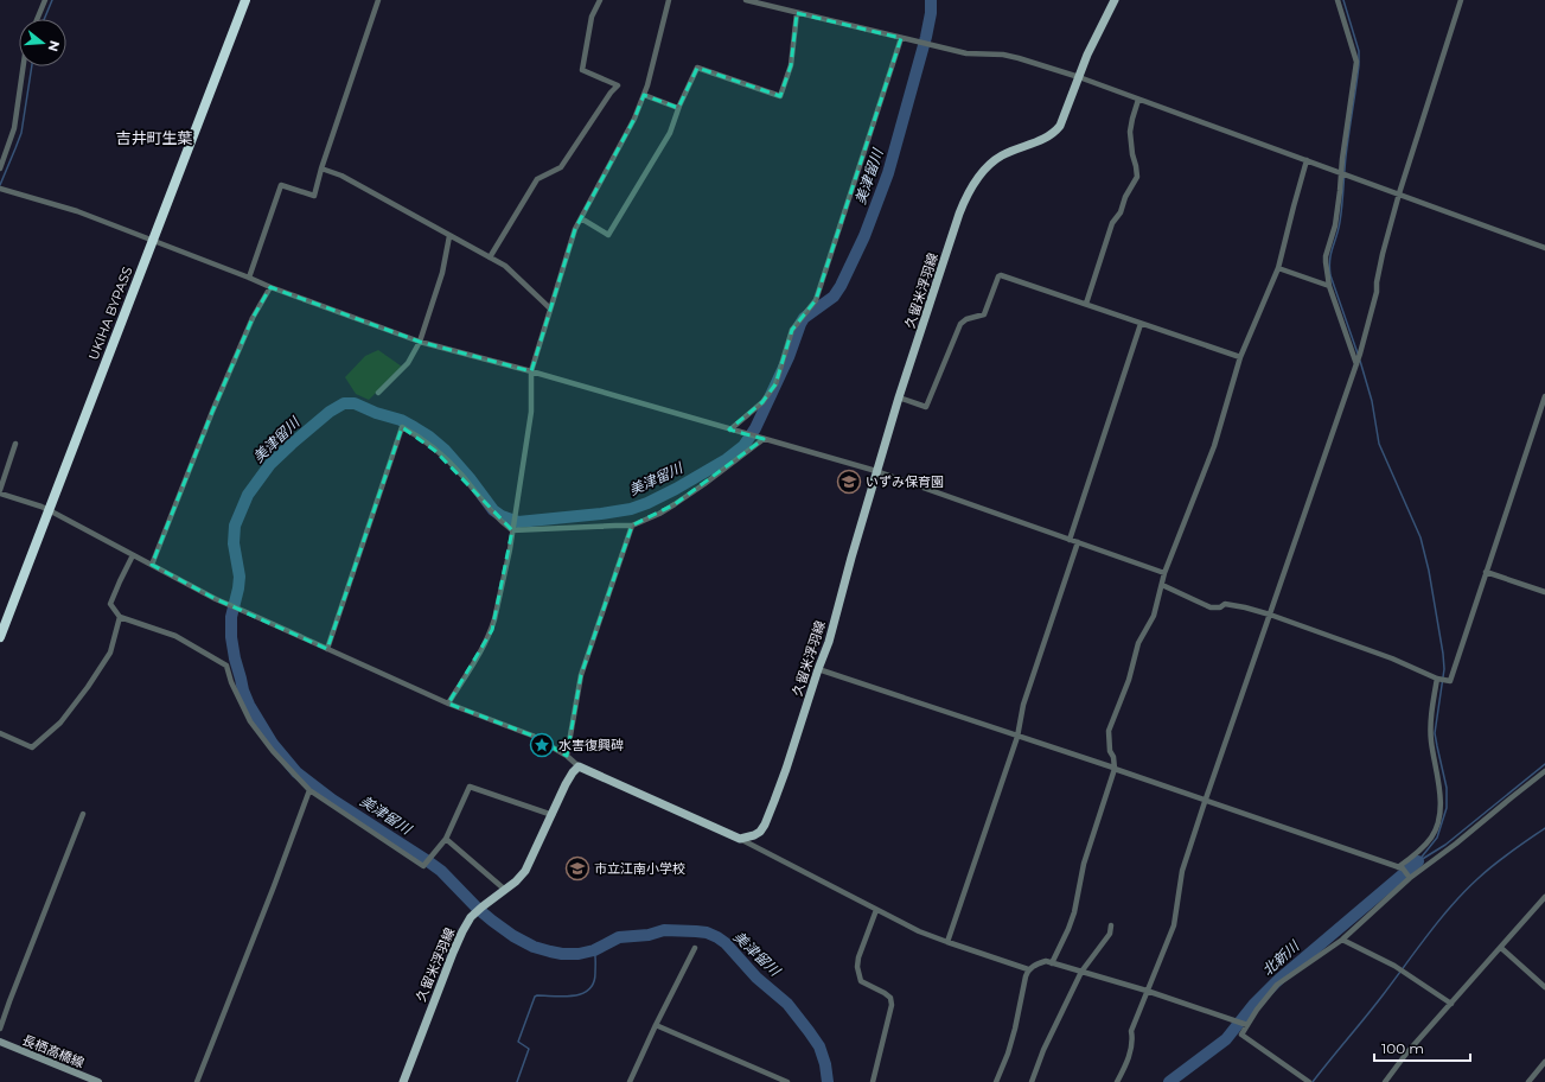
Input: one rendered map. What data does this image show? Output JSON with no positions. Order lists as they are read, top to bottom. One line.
{"streets":{"highway":["UKIHA BYPASS"],"main road":["久留米浮羽線","長栖高橋線"]},"districts":["吉井町生葉"],"water":["美津留川","北新川"],"places":{"school or university":["いずみ保育園","市立江南小学校"],"place":["水害復興碑"]},"scale_bar":"100 m","north":"right"}
